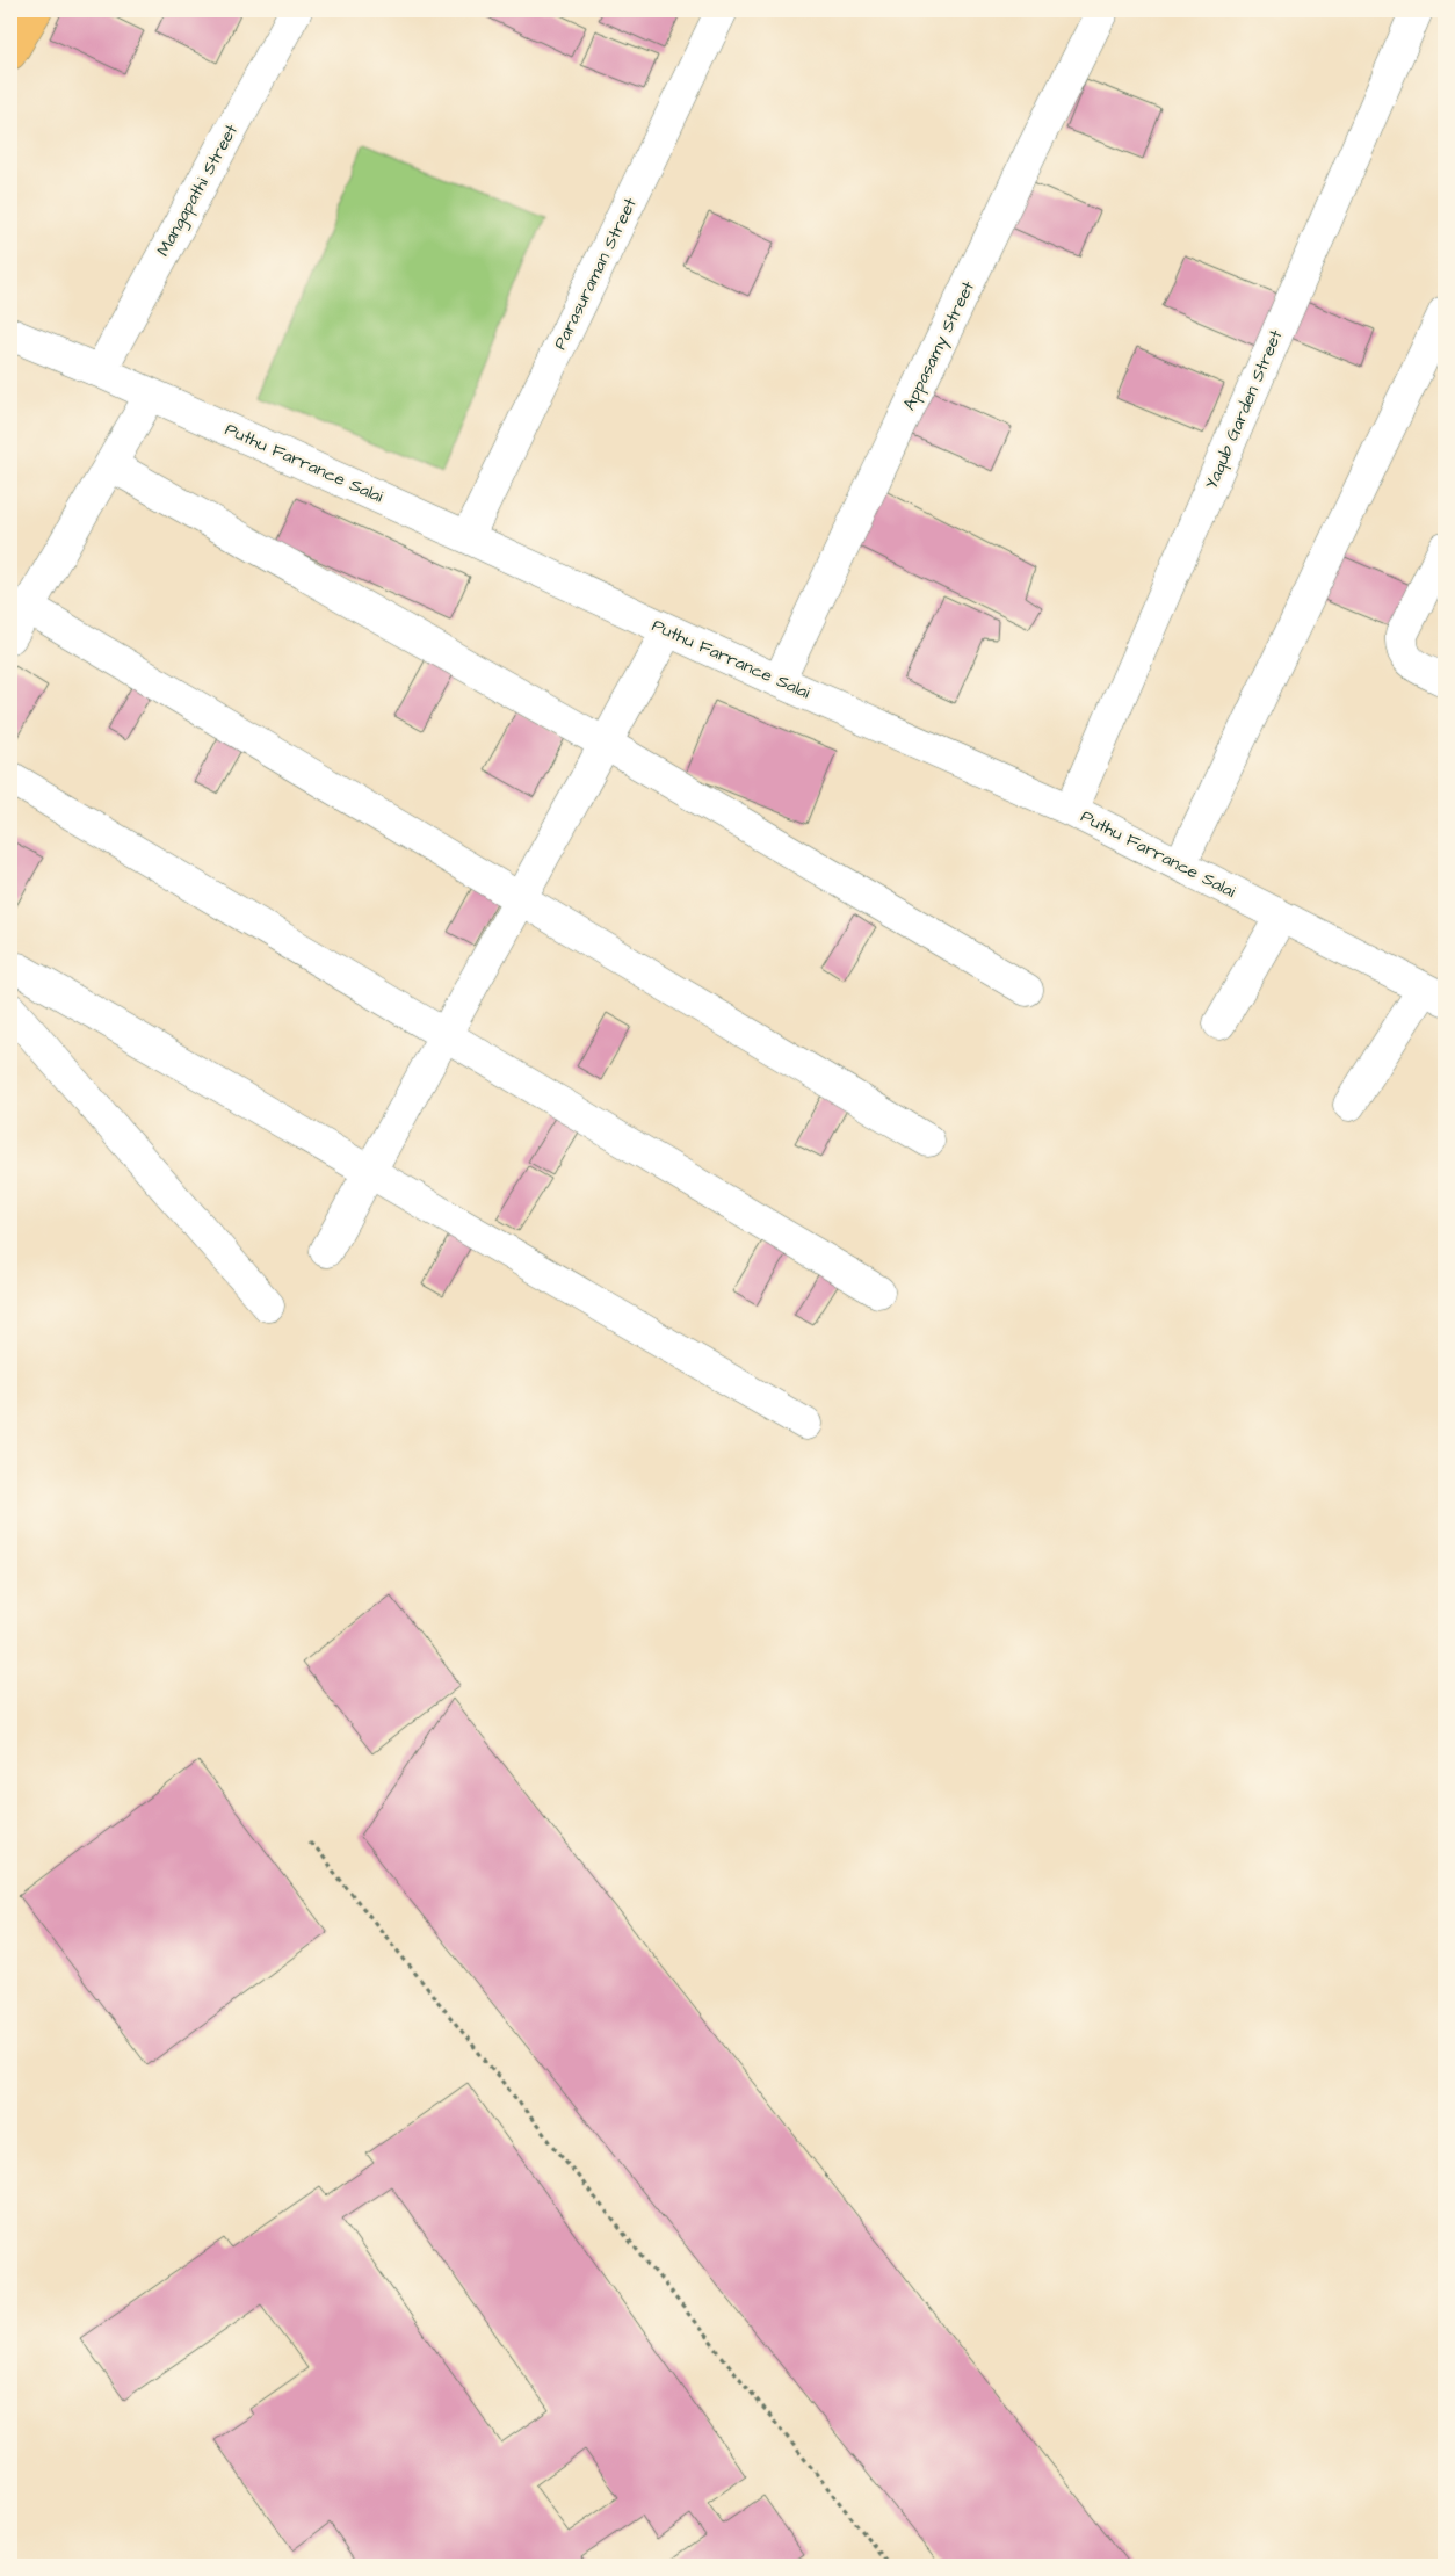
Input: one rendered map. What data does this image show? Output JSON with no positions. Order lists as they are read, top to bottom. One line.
{"streets":{"street":["Mangapathi Street","Parasuraman Street","Appasamy Street","Yaqub Garden Street","Puthu Farrance Salai"]},"crossings":[["Mangapathi Street","Puthu Farrance Salai"],["Parasuraman Street","Puthu Farrance Salai"],["Appasamy Street","Puthu Farrance Salai"],["Yaqub Garden Street","Puthu Farrance Salai"]]}
